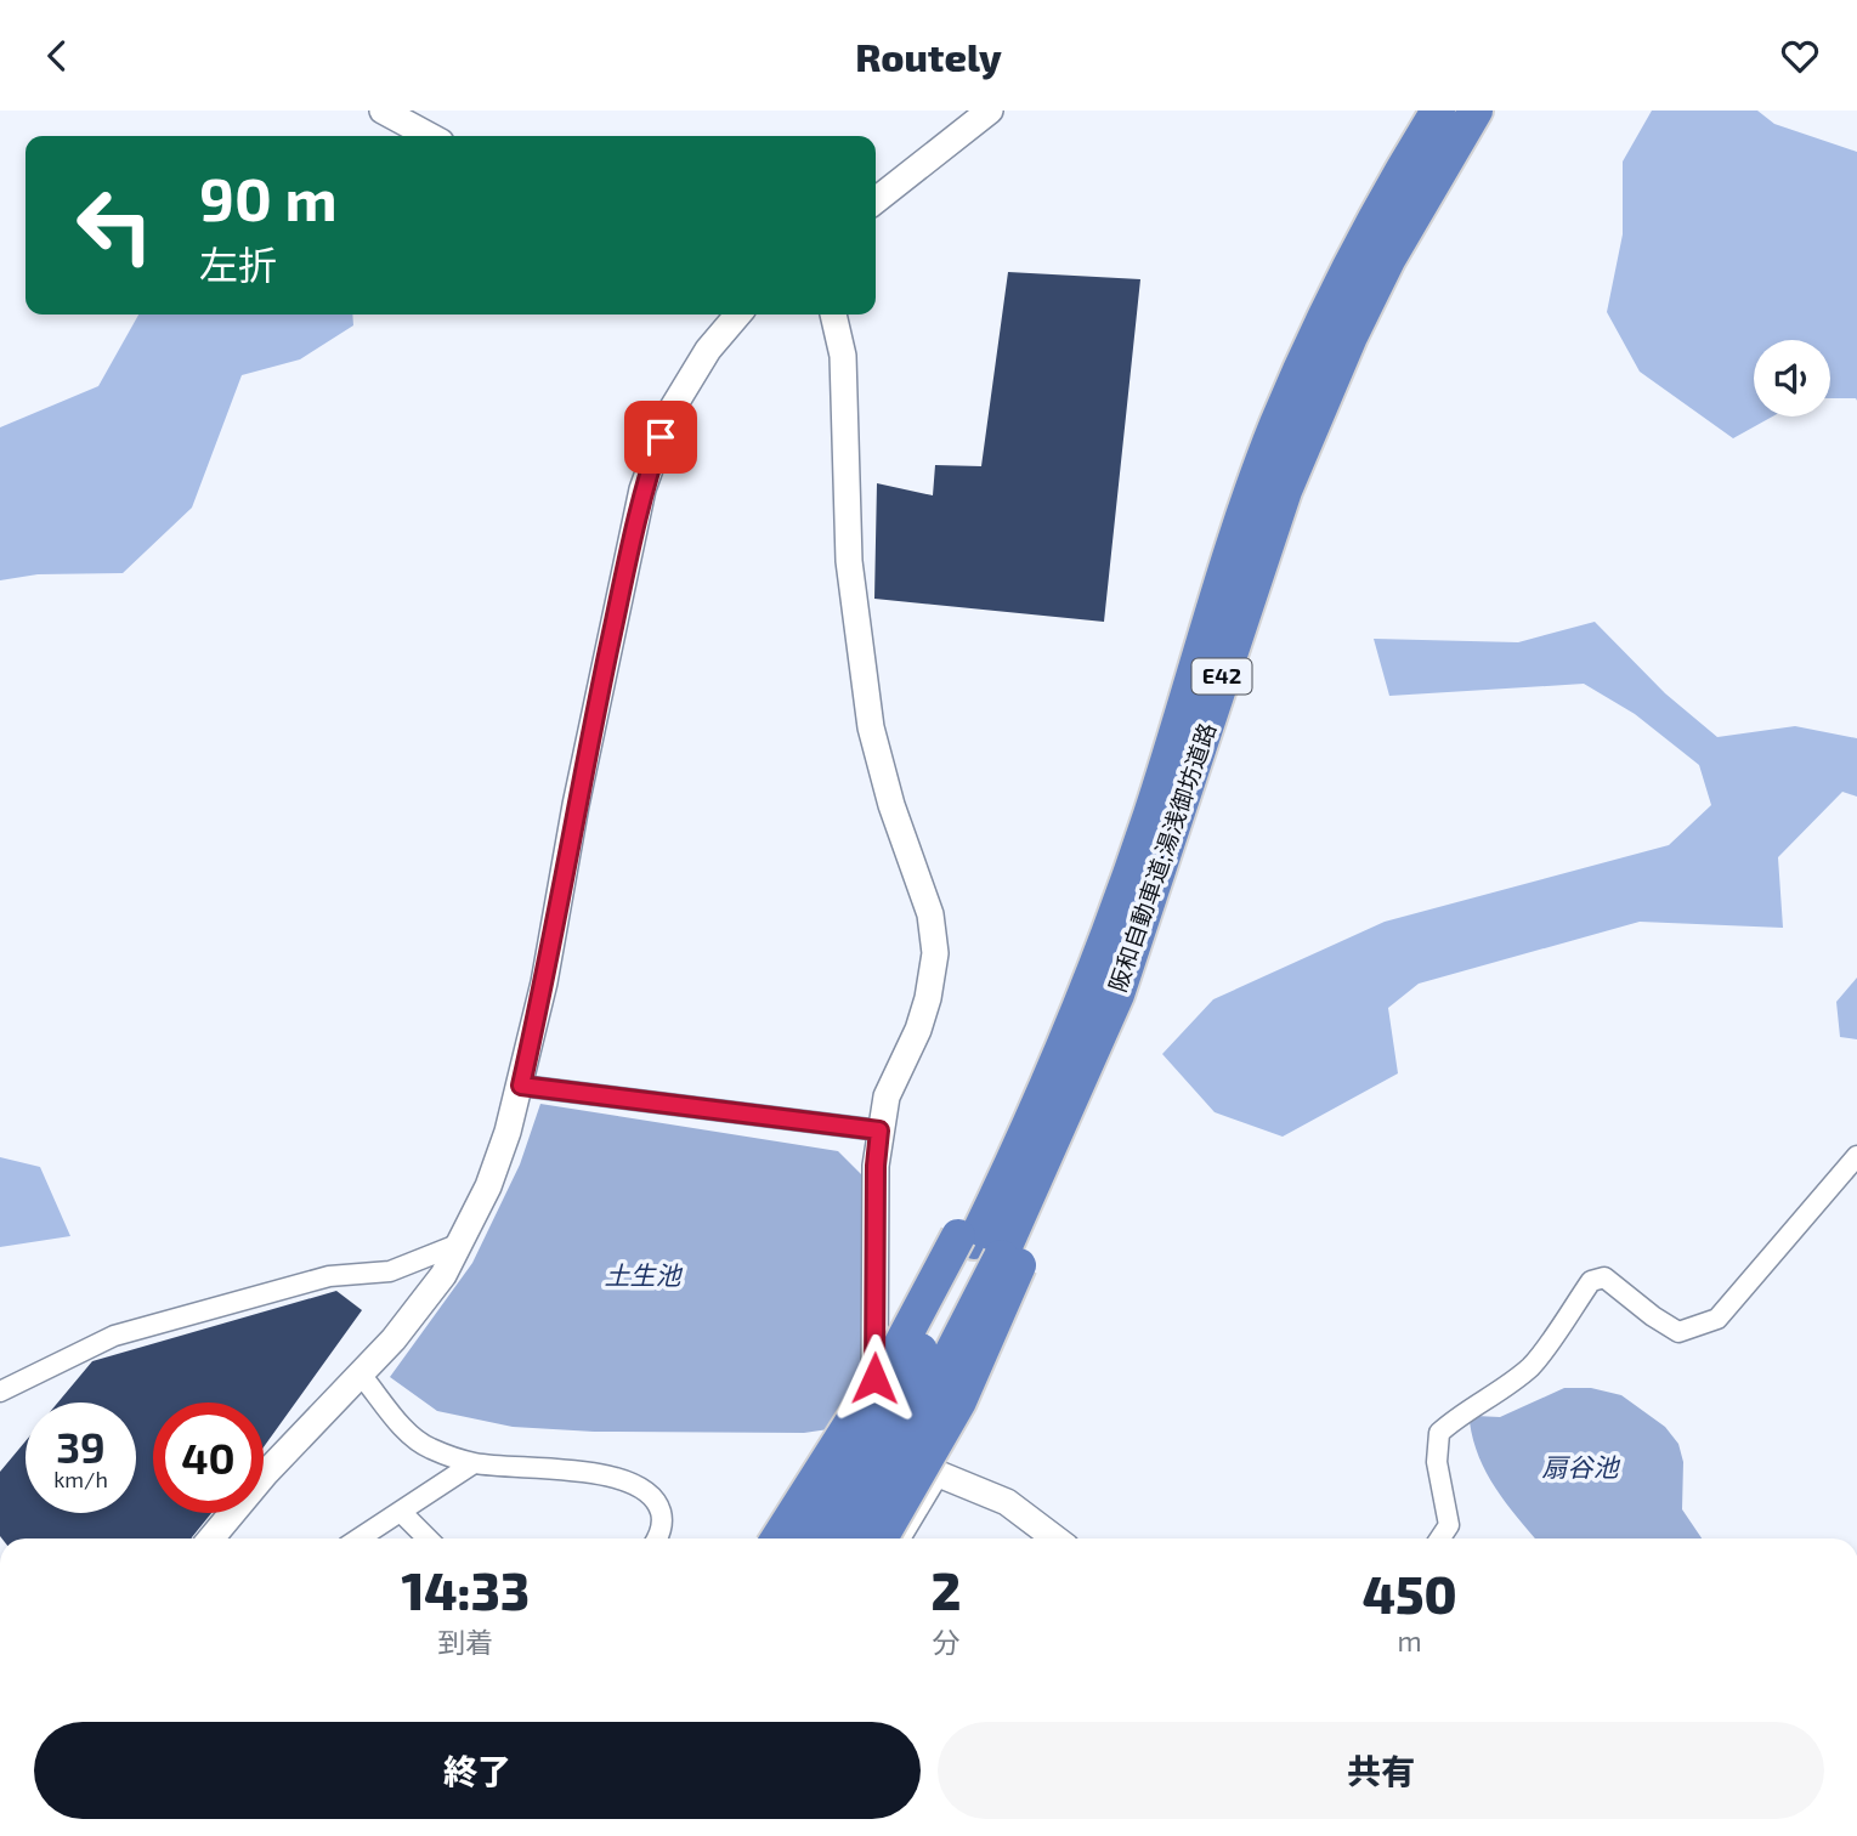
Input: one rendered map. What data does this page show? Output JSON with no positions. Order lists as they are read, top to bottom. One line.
{"streets":{"highway":["E42","阪和自動車道;湯浅御坊道路"]},"water":["土生池","扇谷池"],"page":{"header":"Routely","turn":["90 m","左折"],"speed":"39 km/h","limit":"40","eta":["14:33","到着","2","分","450","m"],"buttons":["終了","共有"]}}
